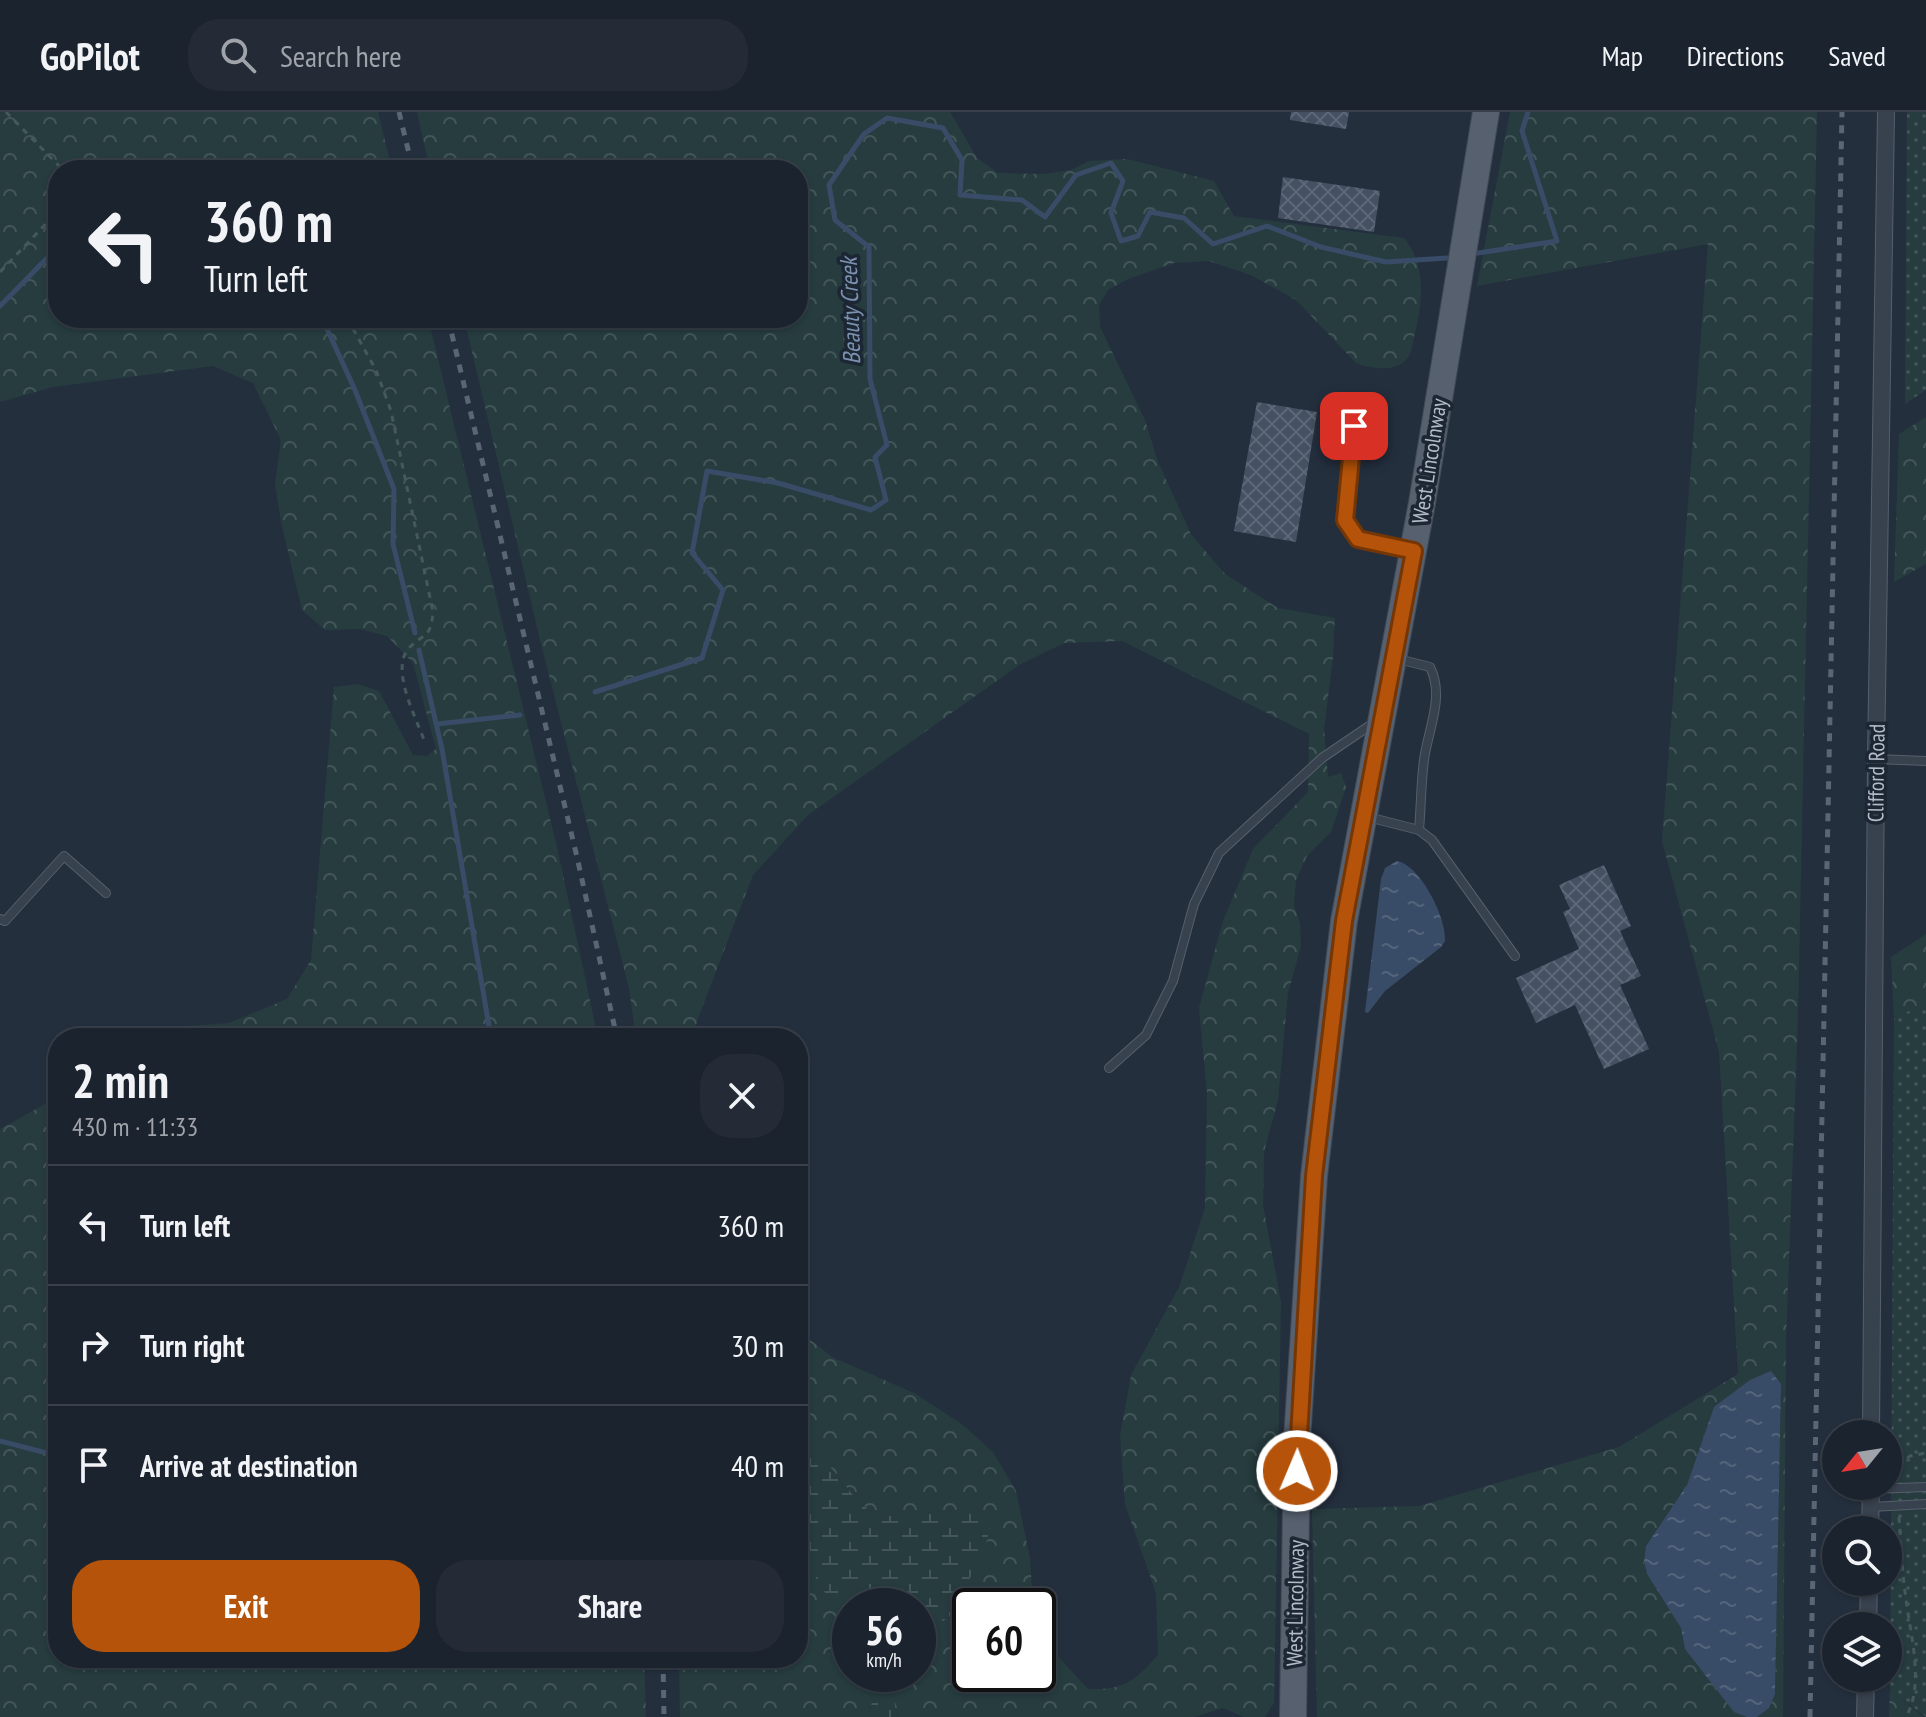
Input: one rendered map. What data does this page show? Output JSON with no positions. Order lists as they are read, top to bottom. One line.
{"streets":{"main road":["West Lincolnway"],"street":["Clifford Road"]},"water":["Beauty Creek"],"north":"bottom left","page":{"header":"GoPilot","search":"Search here","nav":["Map","Directions","Saved"],"turn":["360 m","Turn left"],"heading":["2 min","430 m · 11:33"],"list":[{"name":"Turn left","value":"360 m"},{"name":"Turn right","value":"30 m"},{"name":"Arrive at destination","value":"40 m"}],"buttons":["Exit","Share"],"speed":"56 km/h","limit":"60"}}
